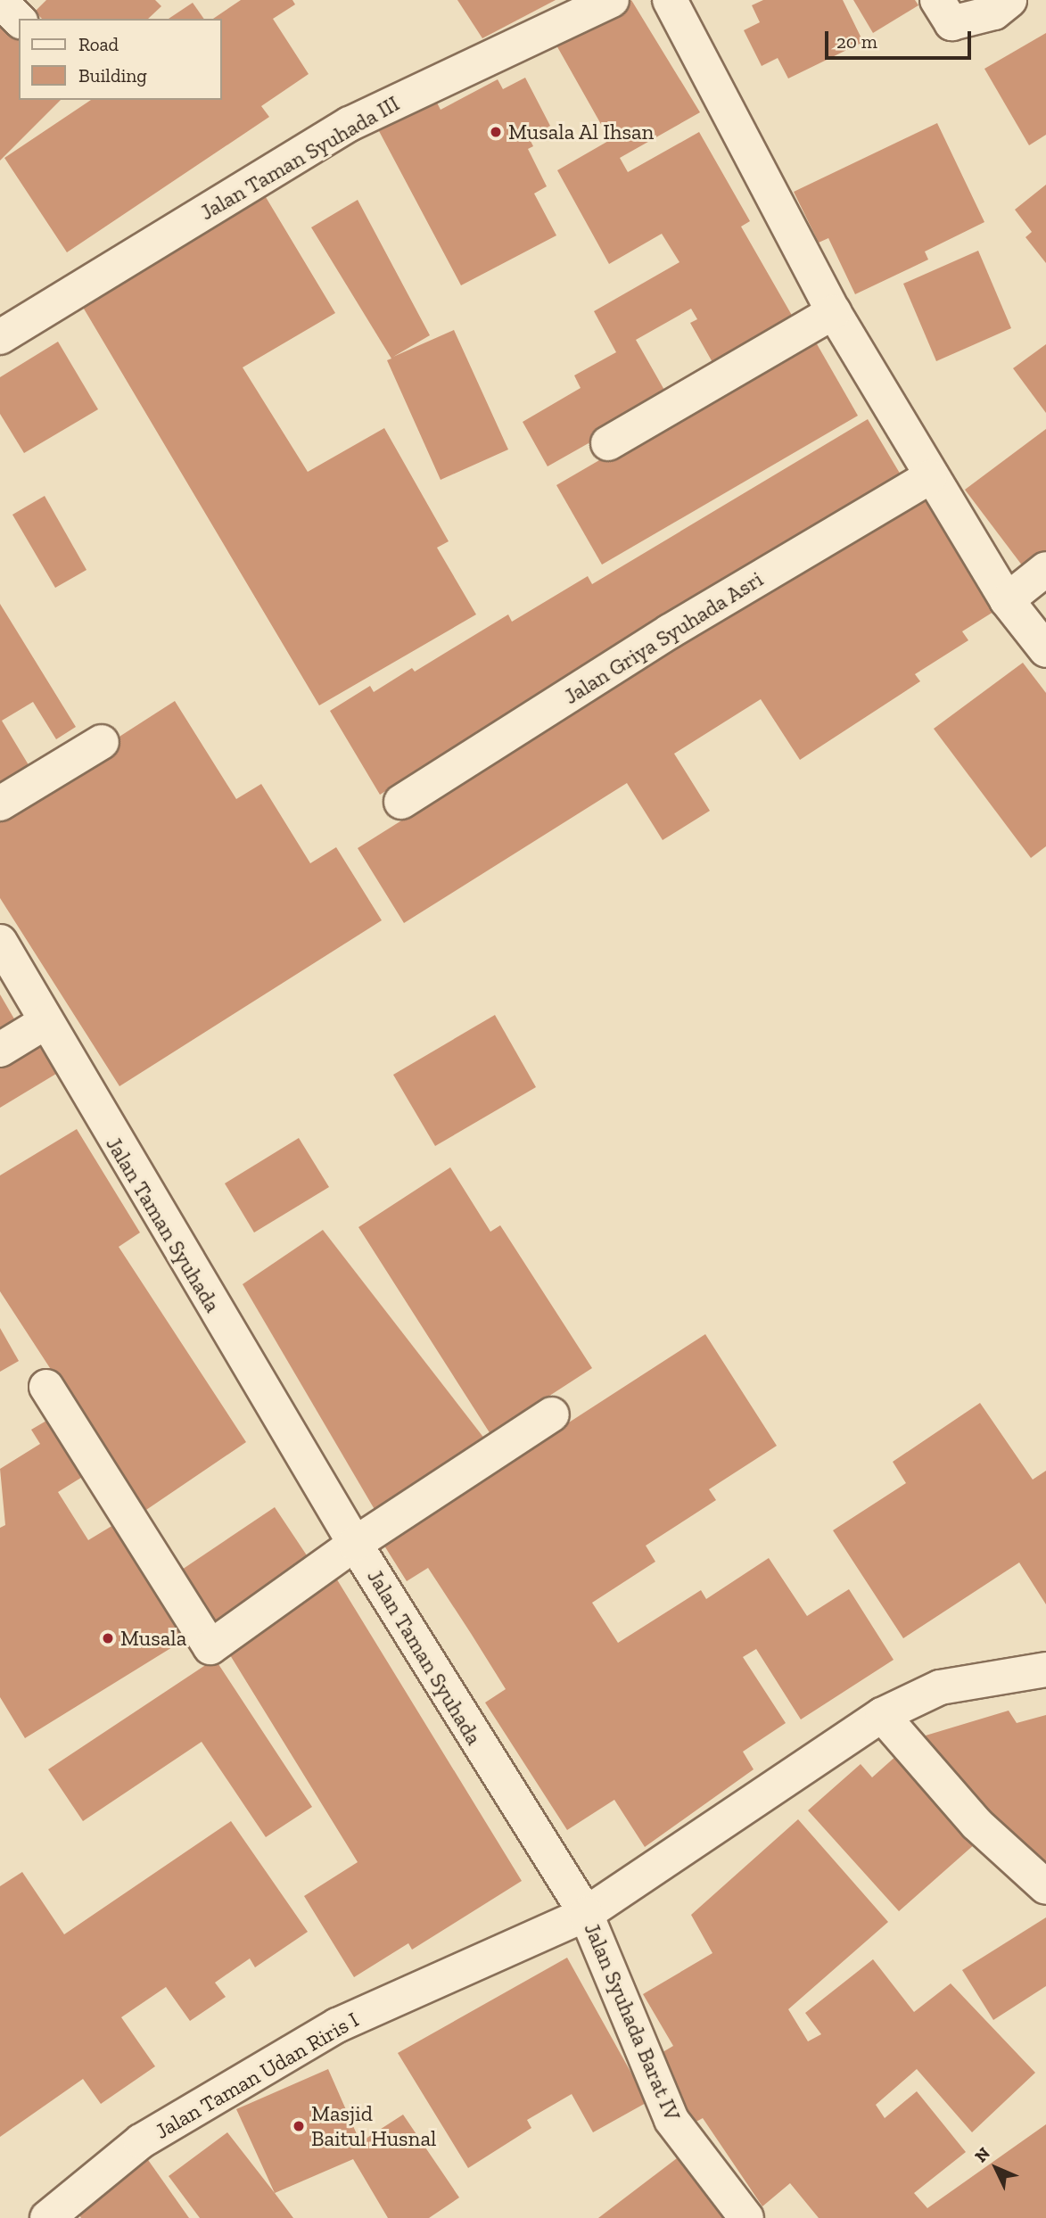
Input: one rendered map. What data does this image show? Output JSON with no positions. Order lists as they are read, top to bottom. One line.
{"streets":{"street":["Jalan Taman Syuhada III","Jalan Griya Syuhada Asri","Jalan Taman Syuhada","Jalan Syuhada Barat IV","Jalan Taman Udan Riris I"]},"crossings":[["Jalan Taman Syuhada","Jalan Syuhada Barat IV"],["Jalan Taman Syuhada","Jalan Taman Udan Riris I"],["Jalan Syuhada Barat IV","Jalan Taman Udan Riris I"]],"places":["Musala Al Ihsan","Musala","Masjid Baitul Husnal"],"legend":["Road","Building"],"scale_bar":"20 m","north":"top left"}
